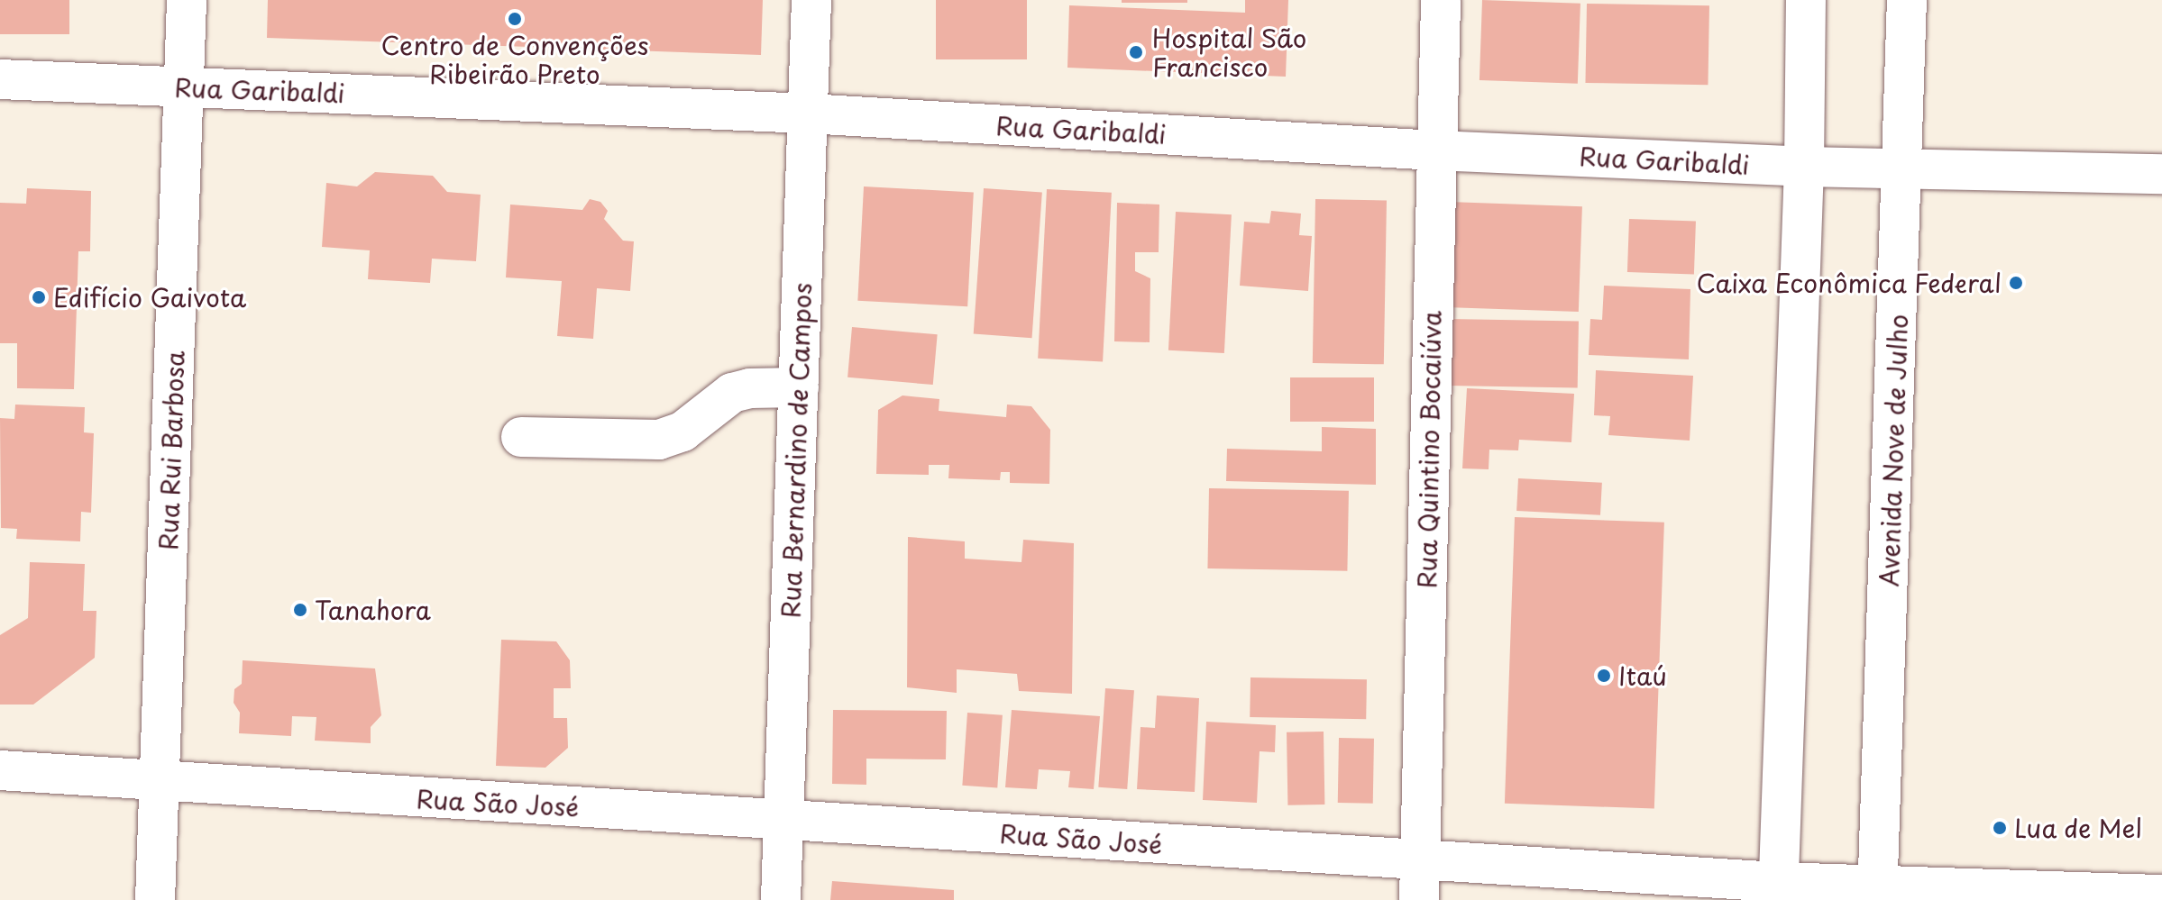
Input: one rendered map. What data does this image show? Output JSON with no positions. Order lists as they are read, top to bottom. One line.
{"streets":{"street":["Rua Garibaldi","Rua Quintino Bocaiúva","Rua Rui Barbosa","Rua Bernardino de Campos","Avenida Nove de Julho","Rua São José"]},"crossings":[["Rua Garibaldi","Rua Quintino Bocaiúva"],["Rua Garibaldi","Rua Rui Barbosa"],["Rua Garibaldi","Rua Bernardino de Campos"],["Rua Garibaldi","Avenida Nove de Julho"],["Rua Quintino Bocaiúva","Rua São José"],["Rua Rui Barbosa","Rua São José"],["Rua Bernardino de Campos","Rua São José"],["Avenida Nove de Julho","Rua São José"]],"places":["Centro de Convenções Ribeirão Preto","Hospital São Francisco","Caixa Econômica Federal","Edifício Gaivota","Tanahora","Itaú","Lua de Mel"]}
